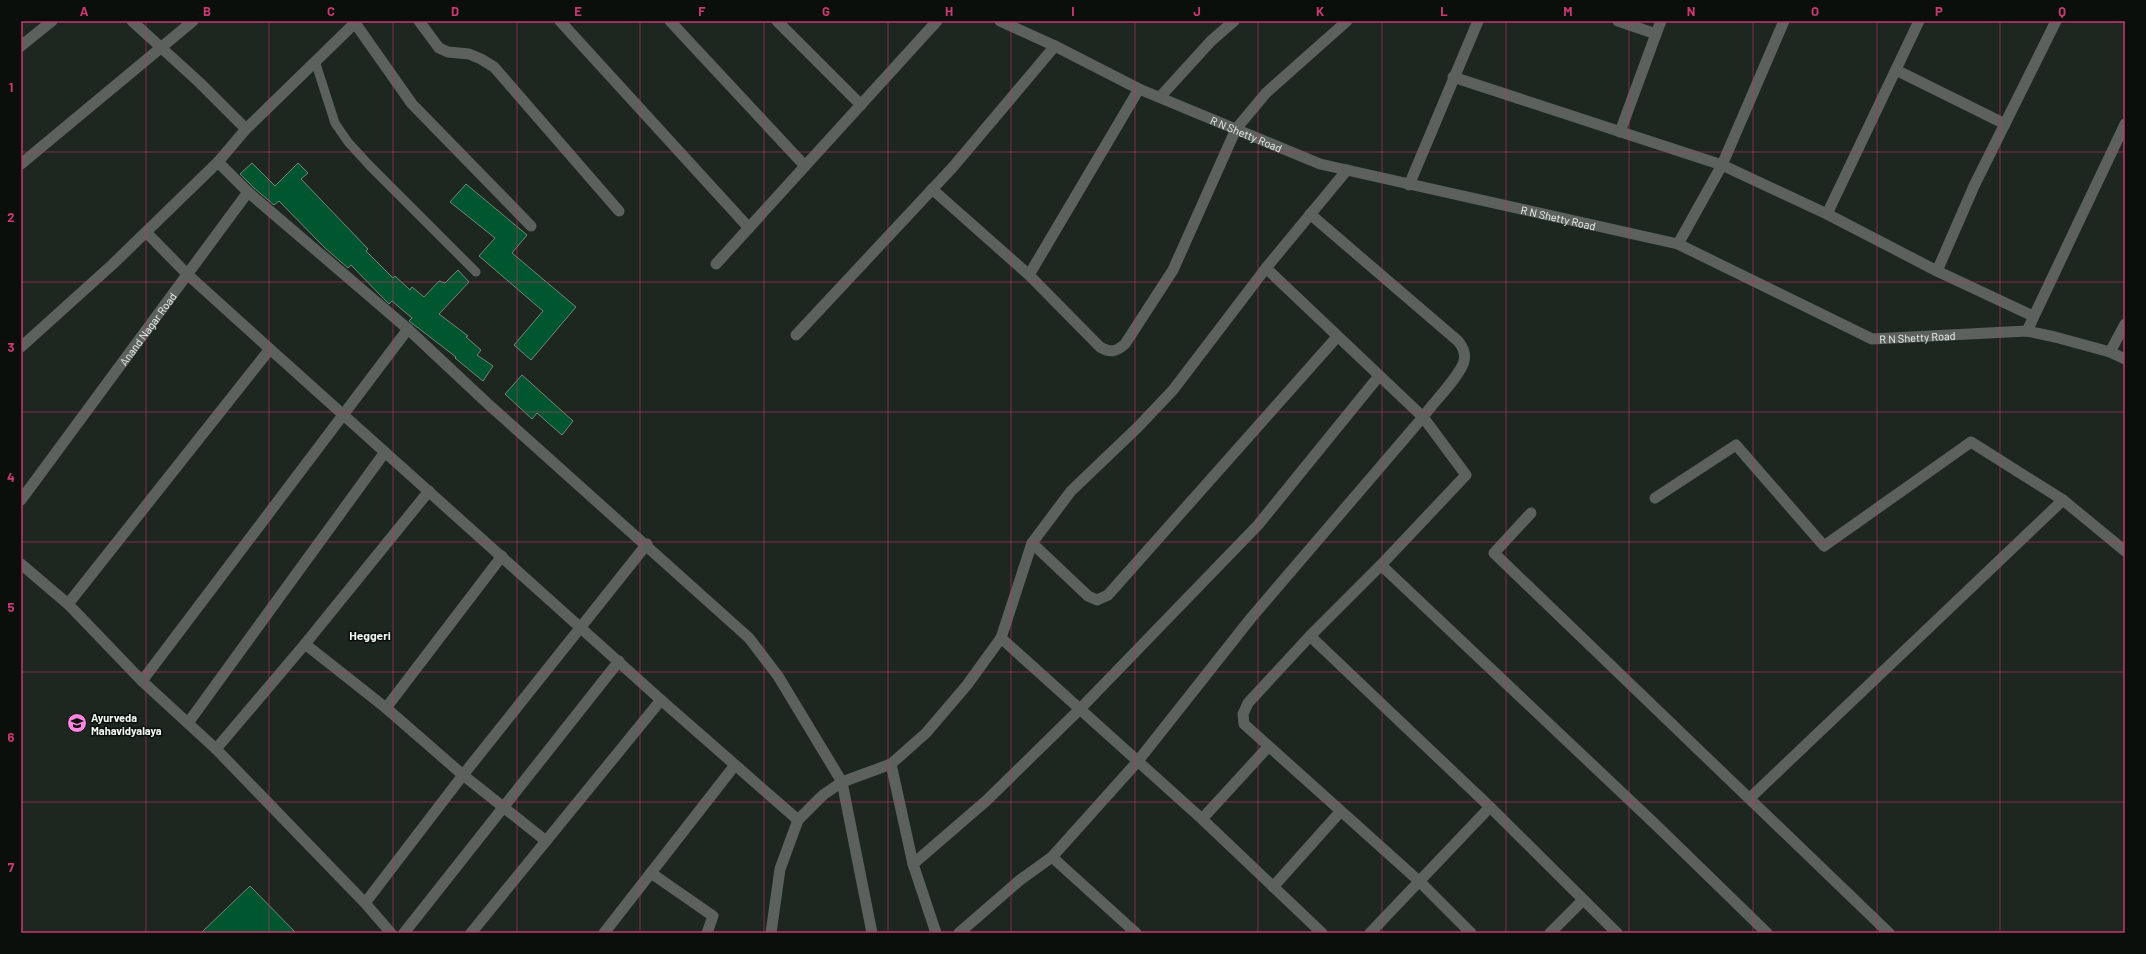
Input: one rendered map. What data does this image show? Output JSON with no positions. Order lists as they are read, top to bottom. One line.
{"streets":{"street":["R N Shetty Road","Anand Nagar Road"]},"districts":["Heggeri"],"places":{"school or university":["Ayurveda Mahavidyalaya"]},"grid":{"columns":["A","B","C","D","E","F","G","H","I","J","K","L","M","N","O","P","Q"],"rows":["1","2","3","4","5","6","7"]}}
